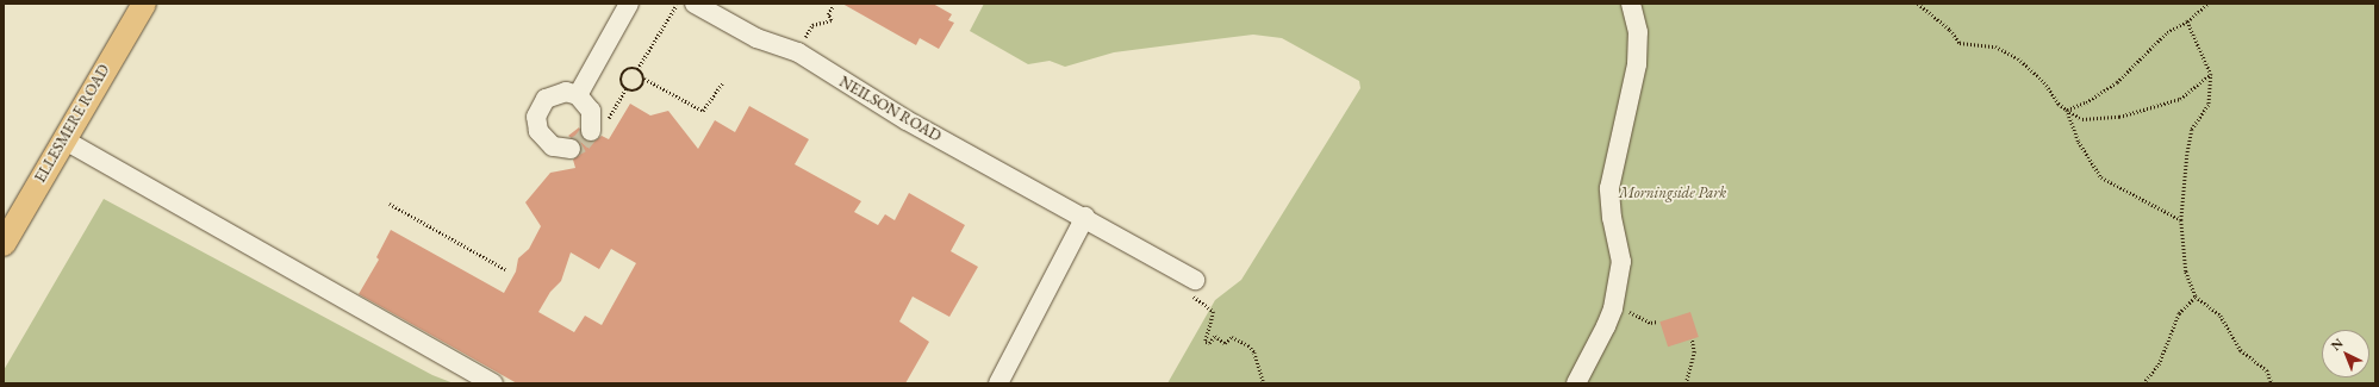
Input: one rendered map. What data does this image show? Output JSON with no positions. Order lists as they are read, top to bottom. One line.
{"streets":{"main road":["ELLESMERE ROAD"],"street":["NEILSON ROAD"]},"parks":["Morningside Park"],"north":"top left"}
